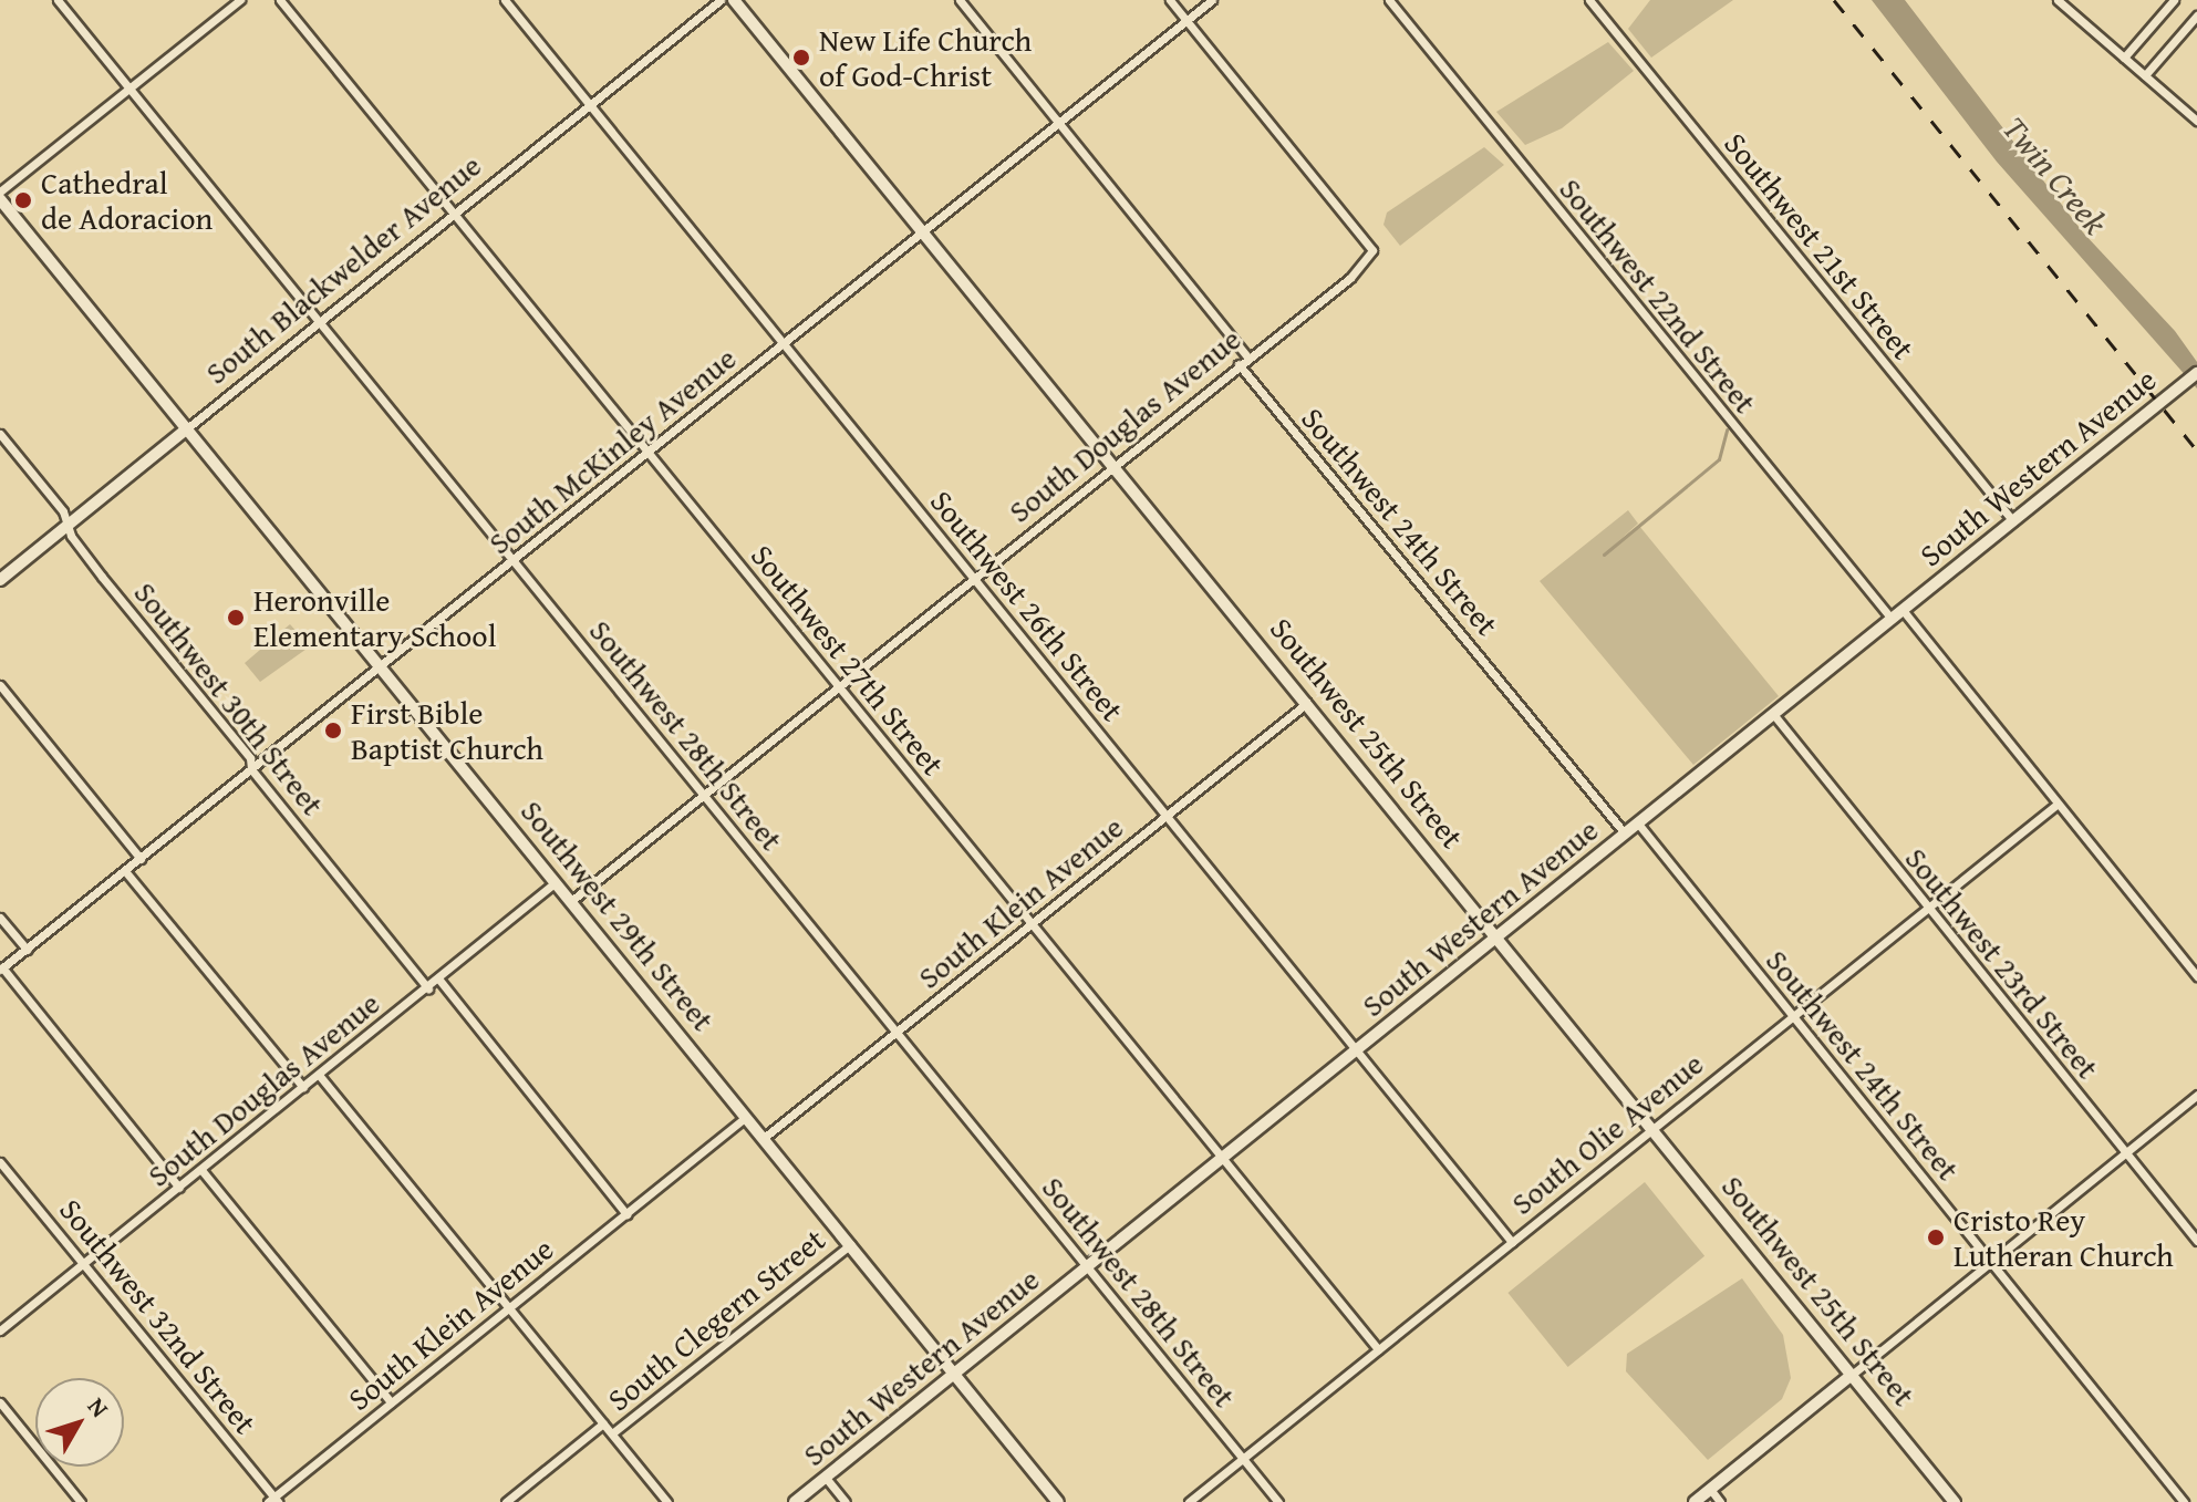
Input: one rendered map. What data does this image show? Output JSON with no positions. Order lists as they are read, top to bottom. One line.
{"streets":{"main road":["South Blackwelder Avenue","South Western Avenue","Southwest 25th Street","Southwest 29th Street"],"street":["Southwest 21st Street","Southwest 22nd Street","South Douglas Avenue","South McKinley Avenue","Southwest 24th Street","Southwest 26th Street","Southwest 27th Street","Southwest 30th Street","Southwest 28th Street","South Klein Avenue","Southwest 23rd Street","South Olie Avenue","Southwest 32nd Street","South Clegern Street"]},"crossings":[["Southwest 21st Street","South Western Avenue"],["South Blackwelder Avenue","Southwest 26th Street"],["South Blackwelder Avenue","Southwest 27th Street"],["South Blackwelder Avenue","Southwest 30th Street"],["South Blackwelder Avenue","Southwest 28th Street"],["South Blackwelder Avenue","Southwest 29th Street"],["Southwest 22nd Street","South Western Avenue"],["South Douglas Avenue","South McKinley Avenue"],["South Douglas Avenue","Southwest 24th Street"],["South Douglas Avenue","Southwest 26th Street"],["South Douglas Avenue","Southwest 27th Street"],["South Douglas Avenue","Southwest 30th Street"],["South Douglas Avenue","Southwest 25th Street"],["South Douglas Avenue","Southwest 28th Street"],["South Douglas Avenue","Southwest 29th Street"],["South Douglas Avenue","Southwest 32nd Street"],["South McKinley Avenue","Southwest 26th Street"],["South McKinley Avenue","Southwest 27th Street"],["South McKinley Avenue","Southwest 30th Street"],["South McKinley Avenue","Southwest 25th Street"],["South McKinley Avenue","Southwest 28th Street"],["South McKinley Avenue","Southwest 29th Street"],["South Western Avenue","Southwest 24th Street"],["South Western Avenue","Southwest 26th Street"],["South Western Avenue","Southwest 27th Street"],["South Western Avenue","Southwest 25th Street"],["South Western Avenue","Southwest 28th Street"],["South Western Avenue","Southwest 29th Street"],["South Western Avenue","Southwest 23rd Street"],["Southwest 24th Street","South Olie Avenue"],["Southwest 26th Street","South Klein Avenue"],["Southwest 26th Street","South Olie Avenue"],["Southwest 27th Street","South Klein Avenue"],["Southwest 27th Street","South Olie Avenue"],["Southwest 25th Street","South Klein Avenue"],["Southwest 25th Street","South Olie Avenue"],["Southwest 28th Street","South Klein Avenue"],["Southwest 28th Street","South Olie Avenue"],["South Klein Avenue","Southwest 29th Street"],["South Klein Avenue","Southwest 32nd Street"],["Southwest 29th Street","South Clegern Street"],["Southwest 23rd Street","South Olie Avenue"]],"water":["Twin Creek"],"places":["New Life Church of God-Christ","Cathedral de Adoracion","Heronville Elementary School","First Bible Baptist Church","Cristo Rey Lutheran Church"],"north":"top right"}
